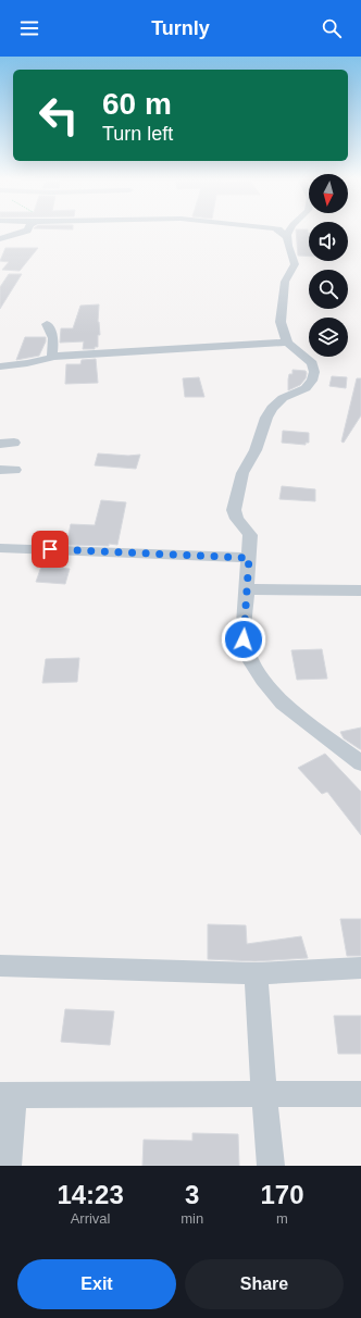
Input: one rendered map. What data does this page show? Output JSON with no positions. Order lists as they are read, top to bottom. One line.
{"north":"bottom","page":{"header":"Turnly","turn":["60 m","Turn left"],"eta":["14:23","Arrival","3","min","170","m"],"buttons":["Exit","Share"]}}
